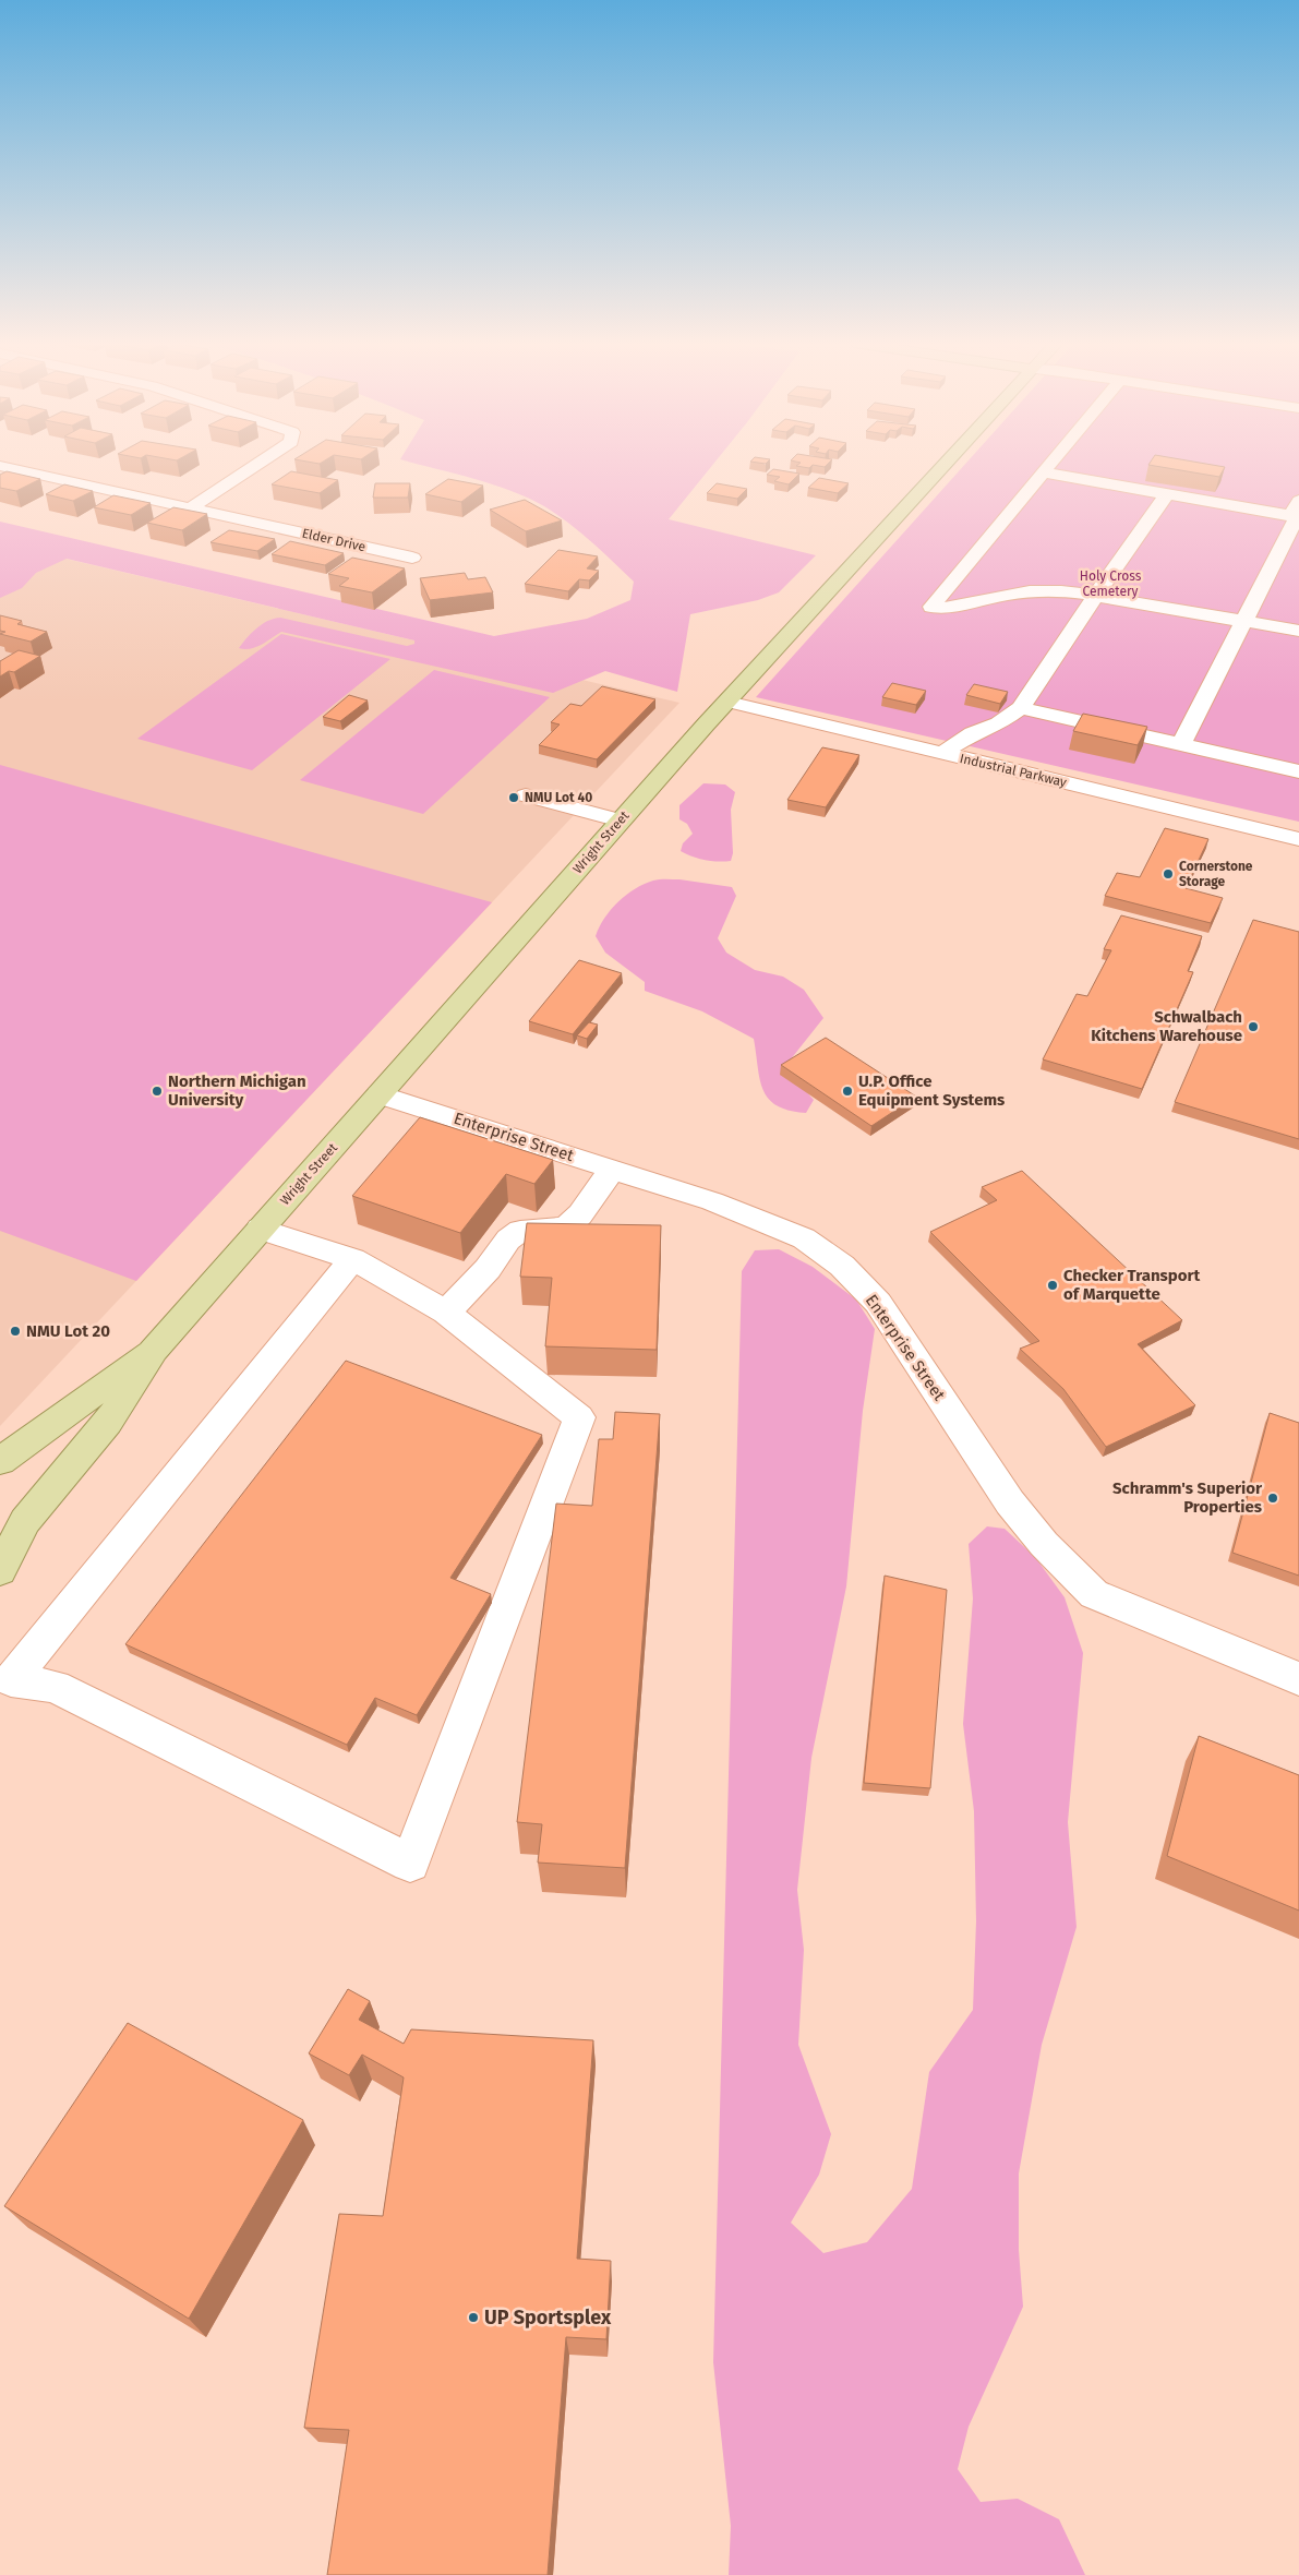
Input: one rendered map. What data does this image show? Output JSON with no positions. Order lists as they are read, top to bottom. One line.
{"streets":{"main road":["Wright Street"],"street":["Elder Drive","Industrial Parkway","Enterprise Street"]},"crossings":[["Industrial Parkway","Wright Street"],["Wright Street","Enterprise Street"]],"parks":["Holy Cross Cemetery"],"places":["NMU Lot 40","Cornerstone Storage","Schwalbach Kitchens Warehouse","Northern Michigan University","U.P. Office Equipment Systems","Checker Transport of Marquette","NMU Lot 20","Schramm's Superior Properties","UP Sportsplex"]}
